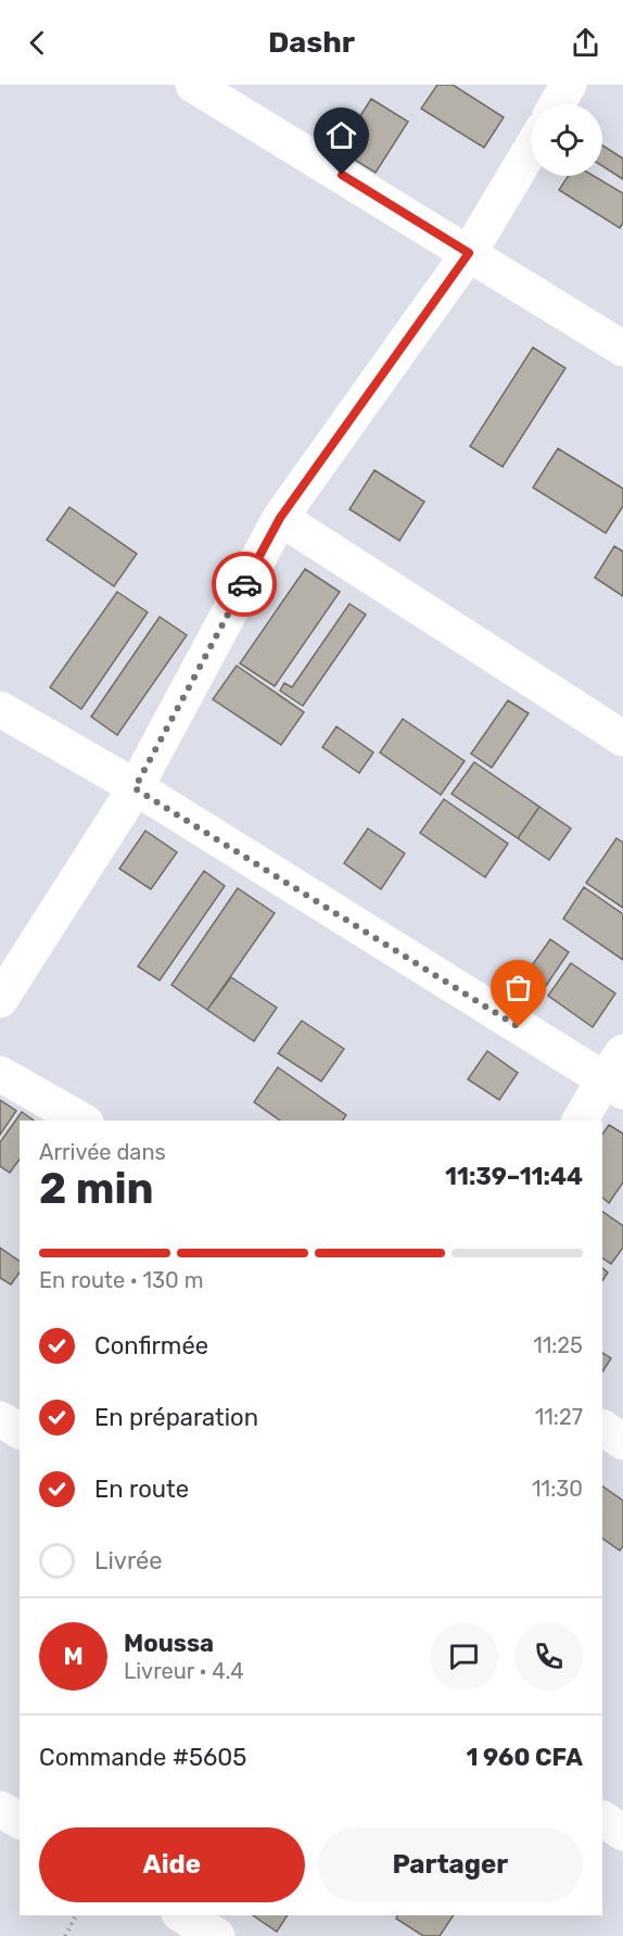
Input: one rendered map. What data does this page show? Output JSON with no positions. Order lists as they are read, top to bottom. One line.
{"page":{"header":"Dashr","heading":["2 min","Arrivée dans","11:39–11:44"],"panel":["Moussa","Livreur · 4.4","Commande #5605","1 960 CFA"],"bar":"En route · 130 m","list":[["Confirmée","11:25"],["En préparation","11:27"],["En route","11:30"],"Livrée"],"round":"M","buttons":["Aide","Partager"]}}
